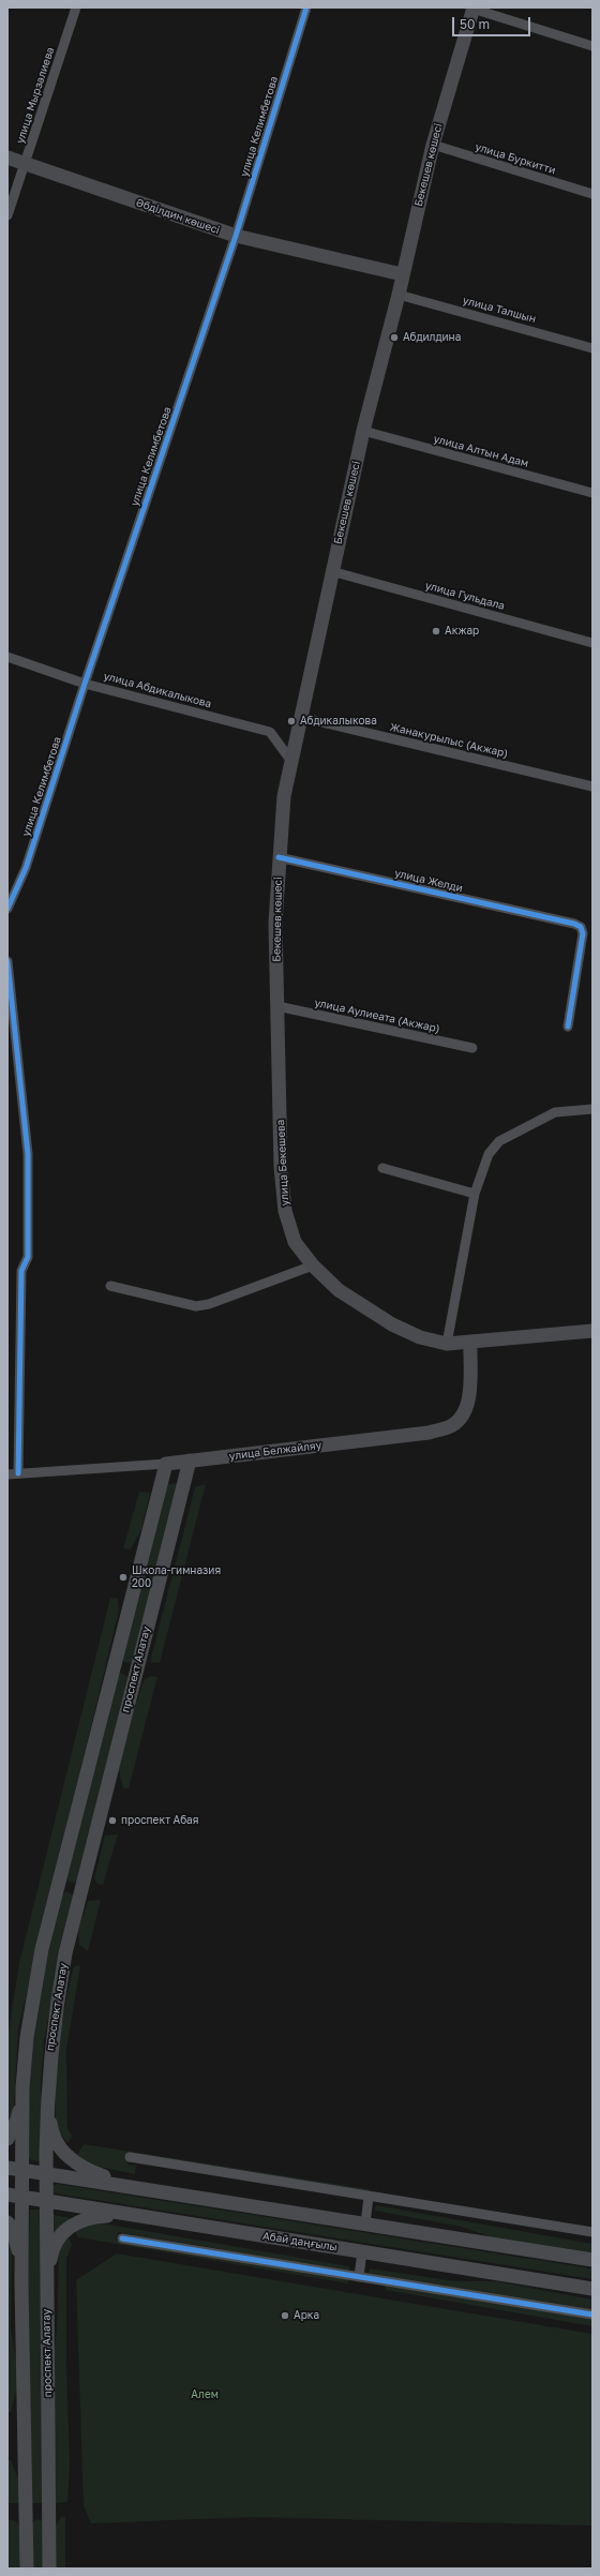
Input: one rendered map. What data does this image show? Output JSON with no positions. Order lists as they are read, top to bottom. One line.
{"streets":{"main road":["Бекешев көшесі","Әбділдин көшесі","улица Бекешева","улица Белжайляу","проспект Алатау","Абай даңғылы"],"street":["улица Мырзалиева","улица Келимбетова","улица Буркитти","улица Талшын","улица Алтын Адам","улица Гульдала","улица Абдикалыкова","Жанакурылыс (Акжар)","улица Желди","улица Аулиеата (Акжар)"]},"crossings":[["улица Мырзалиева","Әбділдин көшесі"],["улица Келимбетова","Әбділдин көшесі"],["улица Келимбетова","улица Абдикалыкова"],["улица Буркитти","Бекешев көшесі"],["Бекешев көшесі","Әбділдин көшесі"],["Бекешев көшесі","улица Талшын"],["Бекешев көшесі","улица Алтын Адам"],["Бекешев көшесі","улица Гульдала"],["Бекешев көшесі","улица Абдикалыкова"],["Бекешев көшесі","Жанакурылыс (Акжар)"],["Бекешев көшесі","улица Желди"],["Бекешев көшесі","улица Аулиеата (Акжар)"],["Бекешев көшесі","улица Бекешева"],["улица Аулиеата (Акжар)","улица Бекешева"],["улица Бекешева","улица Белжайляу"],["улица Белжайляу","проспект Алатау"],["проспект Алатау","Абай даңғылы"]],"parks":["Алем"],"places":["Абдилдина","Акжар","Абдикалыкова","Школа-гимназия 200","проспект Абая","Арка"],"scale_bar":"50 m"}
